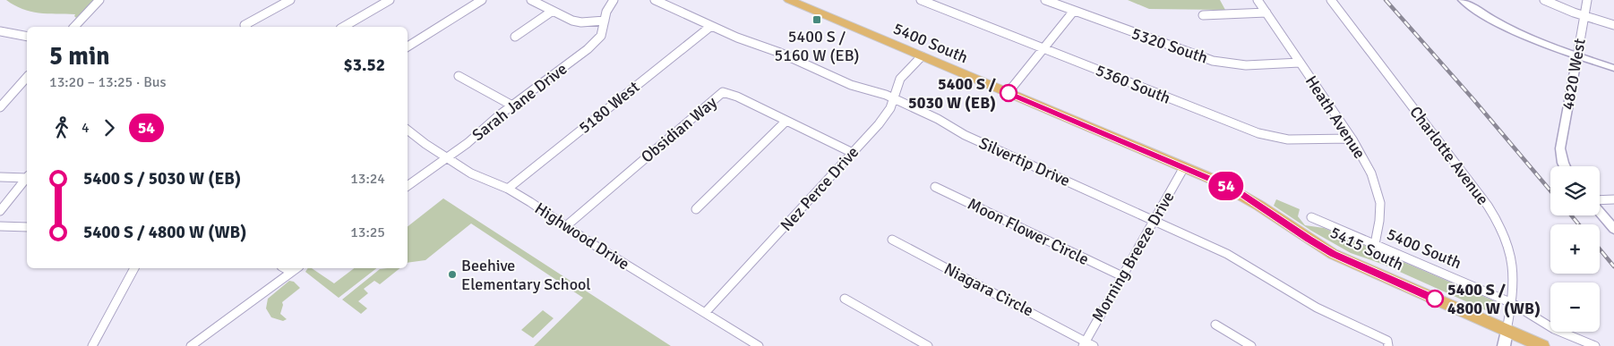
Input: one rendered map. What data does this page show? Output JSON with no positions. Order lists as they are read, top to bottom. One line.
{"streets":{"main road":["5400 South","5415 South"],"street":["5320 South","4820 West","5360 South","Sarah Jane Drive","5180 West","Heath Avenue","Obsidian Way","Charlotte Avenue","Silvertip Drive","Nez Perce Drive","Moon Flower Circle","Highwood Drive","Morning Breeze Drive","Niagara Circle"]},"crossings":[["5400 South","Heath Avenue"],["5400 South","Charlotte Avenue"],["5400 South","Nez Perce Drive"],["5400 South","5415 South"],["5400 South","Morning Breeze Drive"],["5320 South","Heath Avenue"],["5360 South","Heath Avenue"],["Sarah Jane Drive","Highwood Drive"],["5180 West","Silvertip Drive"],["5180 West","Highwood Drive"],["Obsidian Way","Nez Perce Drive"],["Obsidian Way","Highwood Drive"],["Charlotte Avenue","5415 South"],["Silvertip Drive","Nez Perce Drive"],["Silvertip Drive","Morning Breeze Drive"],["Nez Perce Drive","Highwood Drive"],["Moon Flower Circle","Morning Breeze Drive"],["5415 South","Morning Breeze Drive"],["Morning Breeze Drive","Niagara Circle"]],"places":{"transit":["5400 S / 5160 W (EB)"],"other":["5400 S / 5030 W (EB)","Beehive Elementary School","5400 S / 4800 W (WB)"]},"lines":["bus line 54"],"page":{"on_map":"54","heading":["5 min","13:20 – 13:25 · Bus","$3.52"],"legs":["4","54"],"list":[{"name":"5400 S / 5030 W (EB)","value":"13:24"},{"name":"5400 S / 4800 W (WB)","value":"13:25"}],"map_buttons":["+","−"]}}
